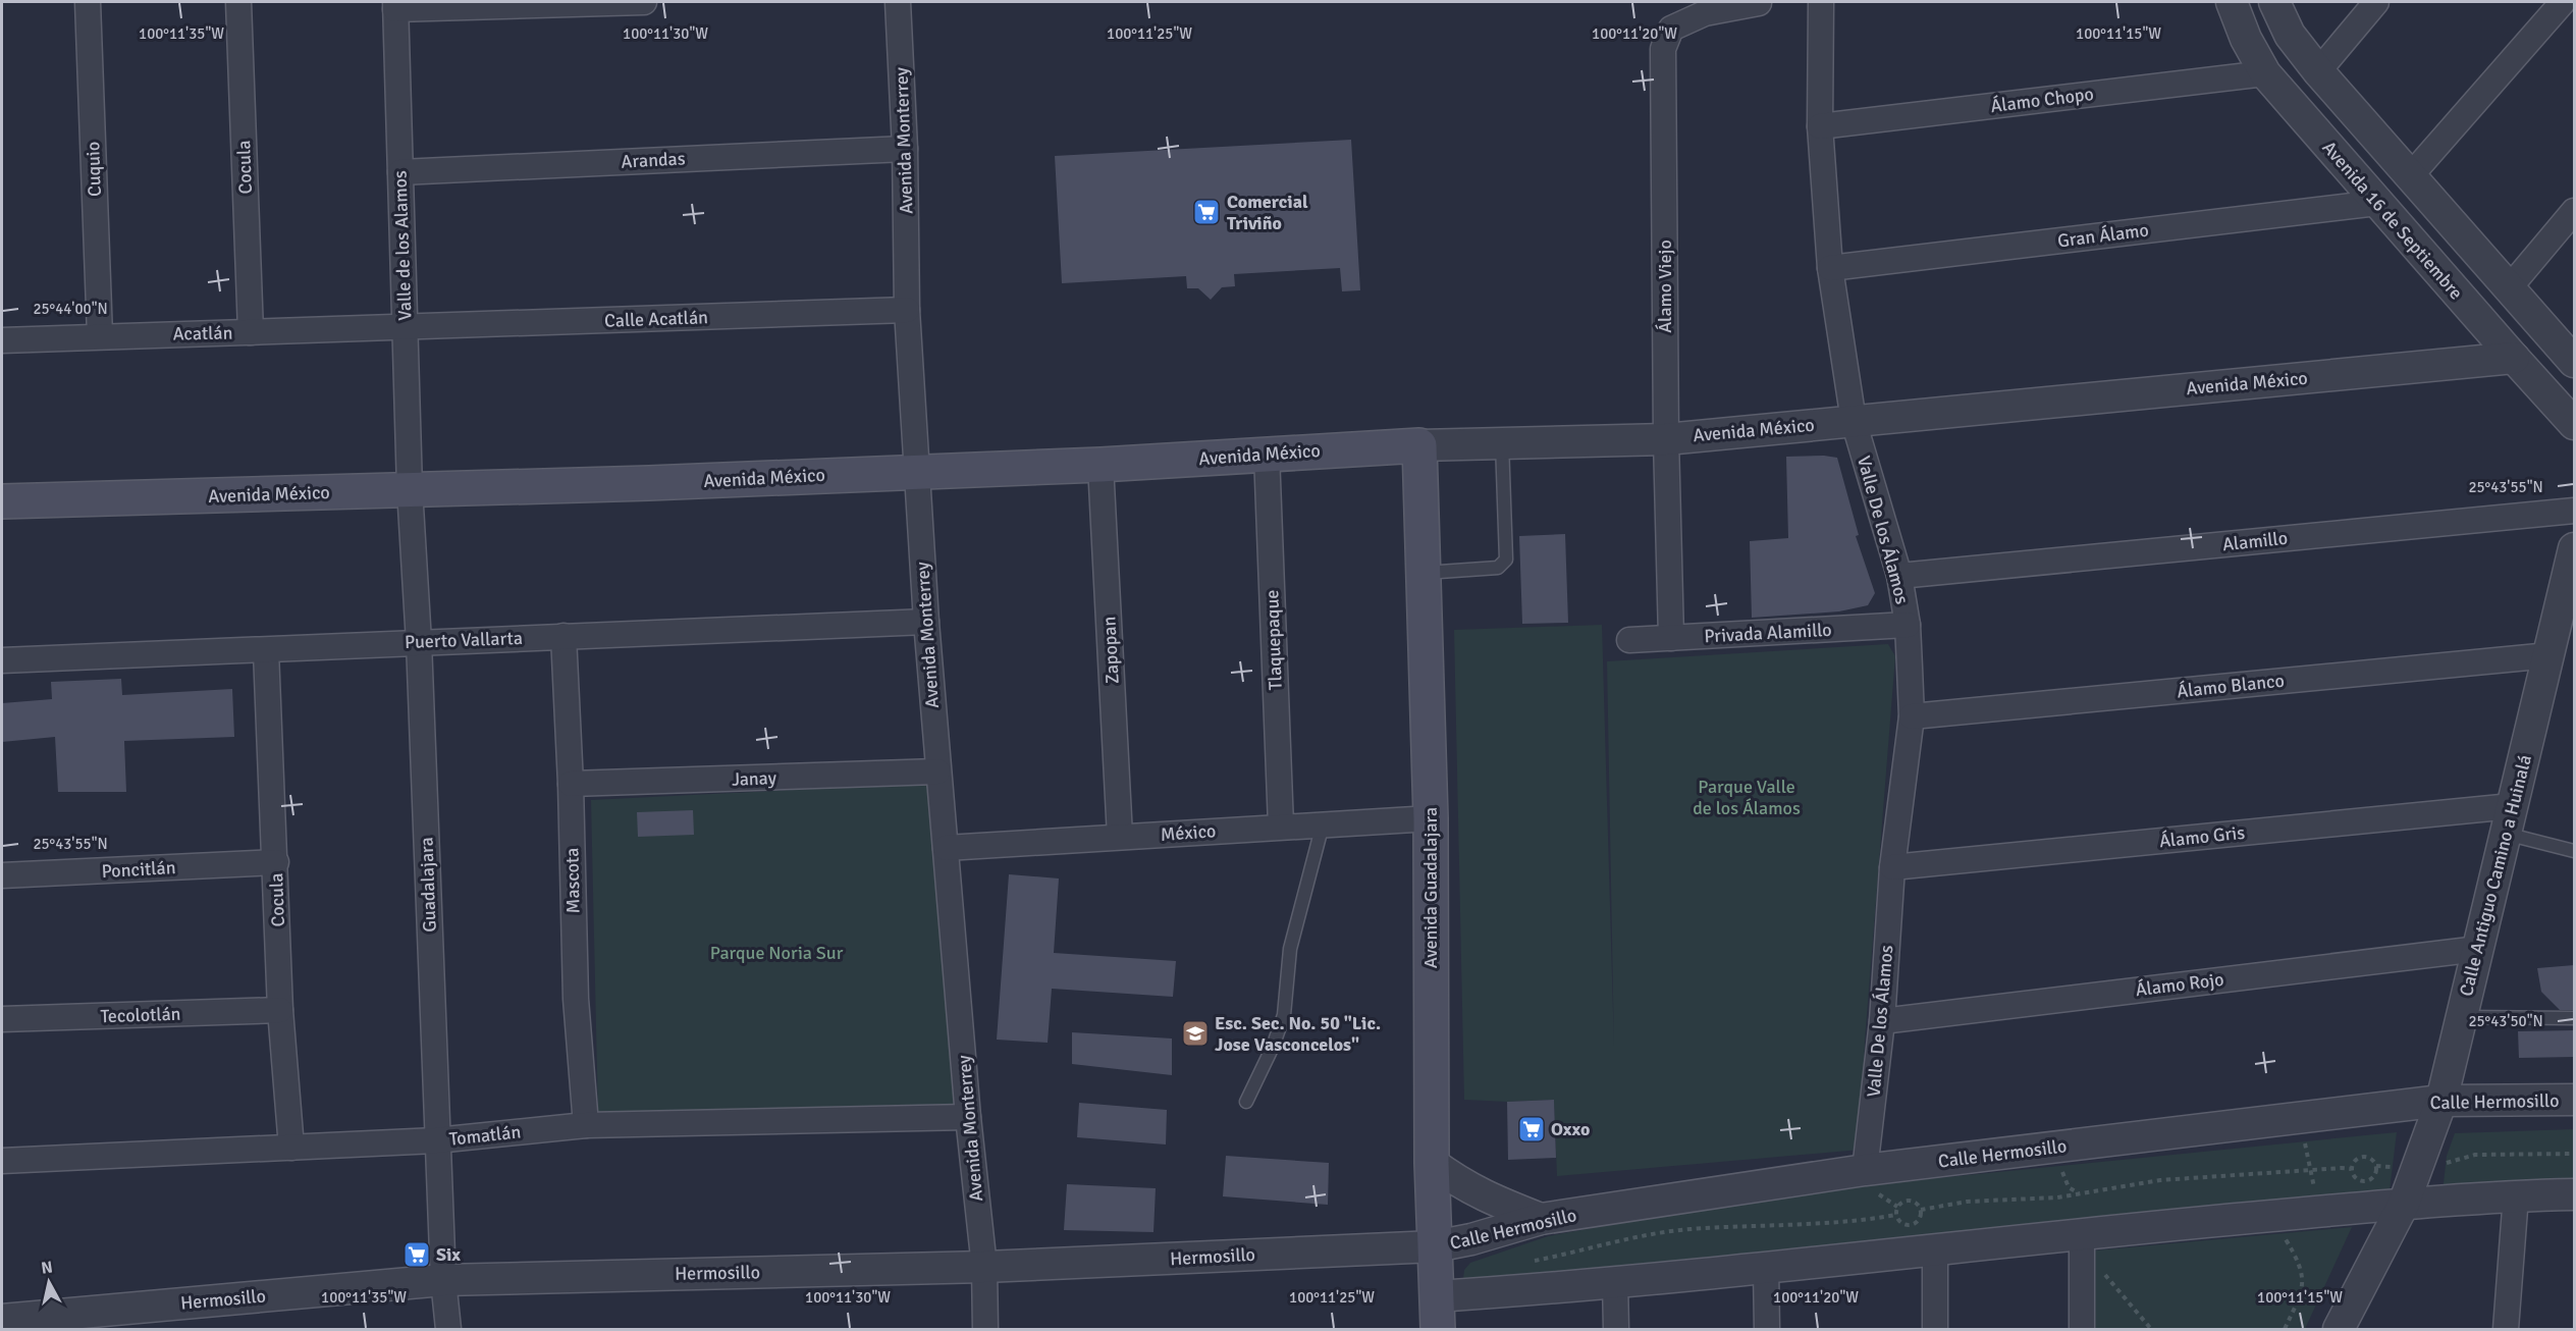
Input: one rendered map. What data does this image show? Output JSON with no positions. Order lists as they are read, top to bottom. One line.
{"streets":{"main road":["Avenida México","Avenida Guadalajara"],"street":["Álamo Chopo","Avenida Monterrey","Arandas","Cocula","Cuquio","Avenida 16 de Septiembre","Gran Álamo","Valle de los Alamos","Álamo Viejo","Calle Acatlán","Acatlán","Valle De los Álamos","Alamillo","Privada Alamillo","Puerto Vallarta","Tlaquepaque","Zapopan","Álamo Blanco","Janay","México","Álamo Gris","Poncitlán","Calle Antiguo Camino a Huinalá","Mascota","Guadalajara","Álamo Rojo","Tecolotlán","Calle Hermosillo","Tomatlán","Hermosillo"]},"crossings":[["Álamo Chopo","Avenida 16 de Septiembre"],["Álamo Chopo","Valle De los Álamos"],["Avenida Monterrey","Arandas"],["Avenida Monterrey","Calle Acatlán"],["Avenida Monterrey","Avenida México"],["Avenida Monterrey","Puerto Vallarta"],["Avenida Monterrey","Janay"],["Avenida Monterrey","México"],["Avenida Monterrey","Tomatlán"],["Avenida Monterrey","Hermosillo"],["Arandas","Valle de los Alamos"],["Cocula","Acatlán"],["Cocula","Puerto Vallarta"],["Cocula","Poncitlán"],["Cocula","Tecolotlán"],["Cocula","Tomatlán"],["Cuquio","Acatlán"],["Avenida 16 de Septiembre","Gran Álamo"],["Avenida 16 de Septiembre","Avenida México"],["Gran Álamo","Valle De los Álamos"],["Valle de los Alamos","Calle Acatlán"],["Valle de los Alamos","Acatlán"],["Valle de los Alamos","Avenida México"],["Valle de los Alamos","Guadalajara"],["Álamo Viejo","Avenida México"],["Álamo Viejo","Privada Alamillo"],["Calle Acatlán","Acatlán"],["Avenida México","Valle De los Álamos"],["Avenida México","Tlaquepaque"],["Avenida México","Zapopan"],["Avenida México","Guadalajara"],["Avenida México","Avenida Guadalajara"],["Valle De los Álamos","Alamillo"],["Valle De los Álamos","Privada Alamillo"],["Valle De los Álamos","Álamo Blanco"],["Valle De los Álamos","Álamo Gris"],["Valle De los Álamos","Álamo Rojo"],["Valle De los Álamos","Calle Hermosillo"],["Puerto Vallarta","Mascota"],["Puerto Vallarta","Guadalajara"],["Tlaquepaque","México"],["Zapopan","México"],["Álamo Blanco","Calle Antiguo Camino a Huinalá"],["Janay","Mascota"],["México","Avenida Guadalajara"],["Álamo Gris","Calle Antiguo Camino a Huinalá"],["Calle Antiguo Camino a Huinalá","Álamo Rojo"],["Calle Antiguo Camino a Huinalá","Calle Hermosillo"],["Mascota","Tomatlán"],["Guadalajara","Tomatlán"],["Guadalajara","Hermosillo"],["Avenida Guadalajara","Calle Hermosillo"],["Avenida Guadalajara","Hermosillo"],["Calle Hermosillo","Hermosillo"]],"parks":["Parque Valle de los Álamos","Parque Noria Sur"],"places":{"supermarket":["Comercial Triviño","Oxxo","Six"],"school or university":["Esc. Sec. No. 50 \"Lic. Jose Vasconcelos\""]},"north":"top","coordinates":["100°11'35\"W","100°11'30\"W","100°11'25\"W","100°11'20\"W","100°11'15\"W","25°44'00\"N","25°43'55\"N","25°43'50\"N"]}
